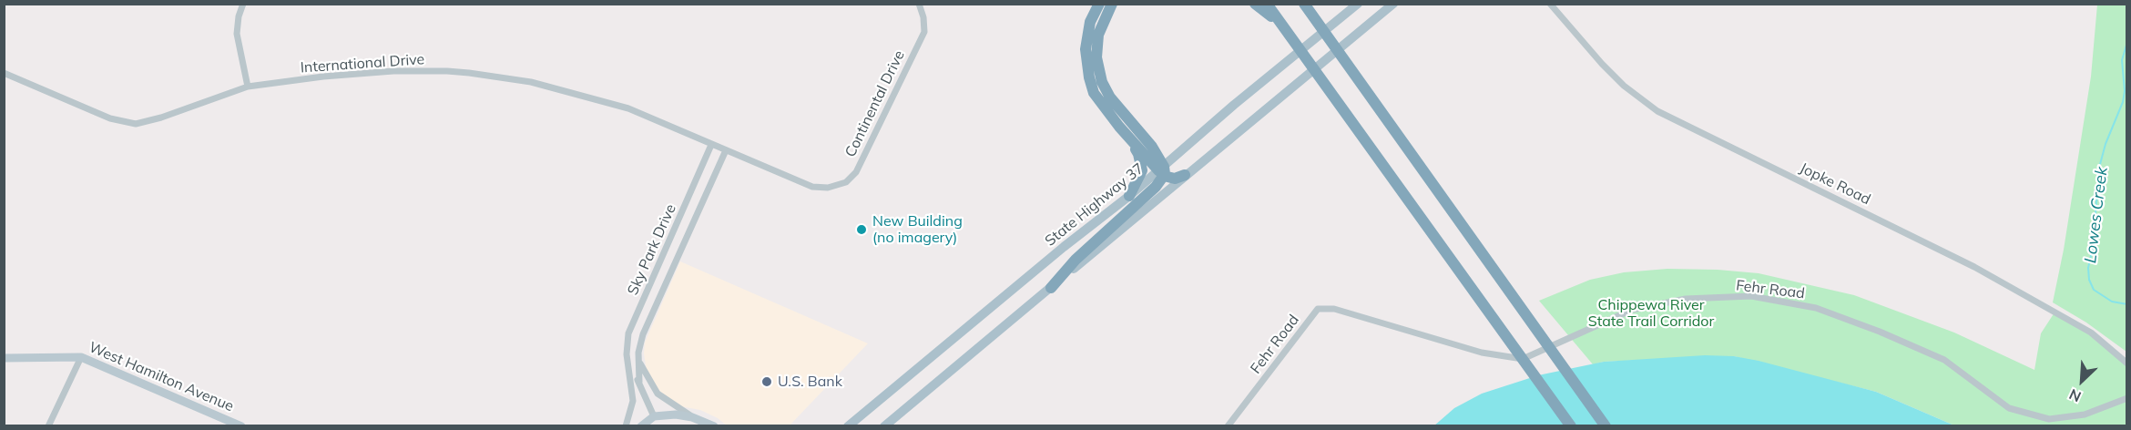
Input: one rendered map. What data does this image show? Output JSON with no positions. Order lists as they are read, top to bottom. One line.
{"streets":{"main road":["State Highway 37"],"street":["International Drive","Continental Drive","Jopke Road","Sky Park Drive","Fehr Road","West Hamilton Avenue"]},"crossings":[["International Drive","Continental Drive"],["International Drive","Sky Park Drive"],["Continental Drive","Sky Park Drive"]],"water":["Lowes Creek"],"parks":["Chippewa River State Trail Corridor"],"places":["New Building (no imagery)","U.S. Bank"],"north":"bottom left"}
